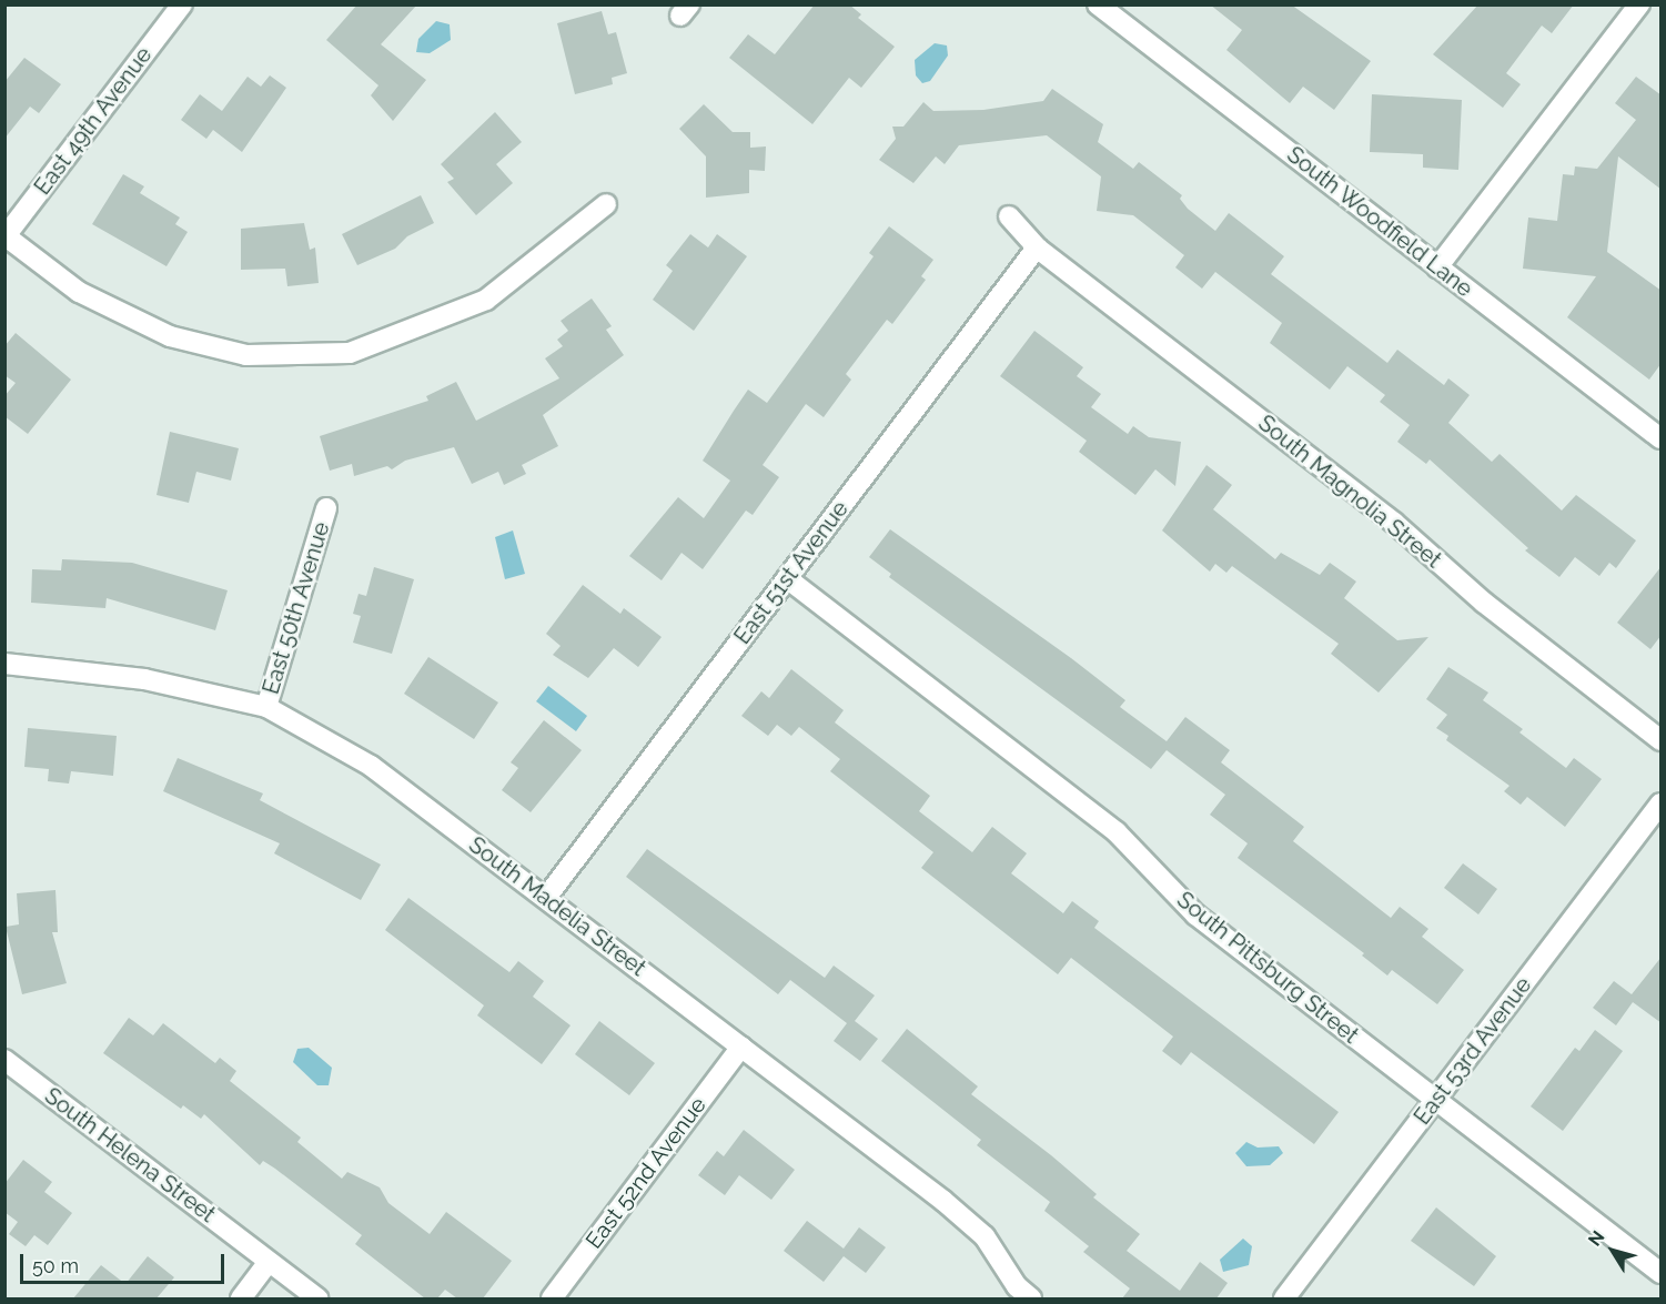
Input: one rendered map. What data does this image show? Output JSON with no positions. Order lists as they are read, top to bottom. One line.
{"streets":{"street":["East 49th Avenue","South Woodfield Lane","South Magnolia Street","East 51st Avenue","East 50th Avenue","South Madelia Street","South Pittsburg Street","East 53rd Avenue","South Helena Street","East 52nd Avenue"]},"crossings":[["South Magnolia Street","East 51st Avenue"],["East 51st Avenue","South Madelia Street"],["East 51st Avenue","South Pittsburg Street"],["East 50th Avenue","South Madelia Street"],["South Madelia Street","East 52nd Avenue"],["South Pittsburg Street","East 53rd Avenue"]],"scale_bar":"50 m","north":"top left"}
